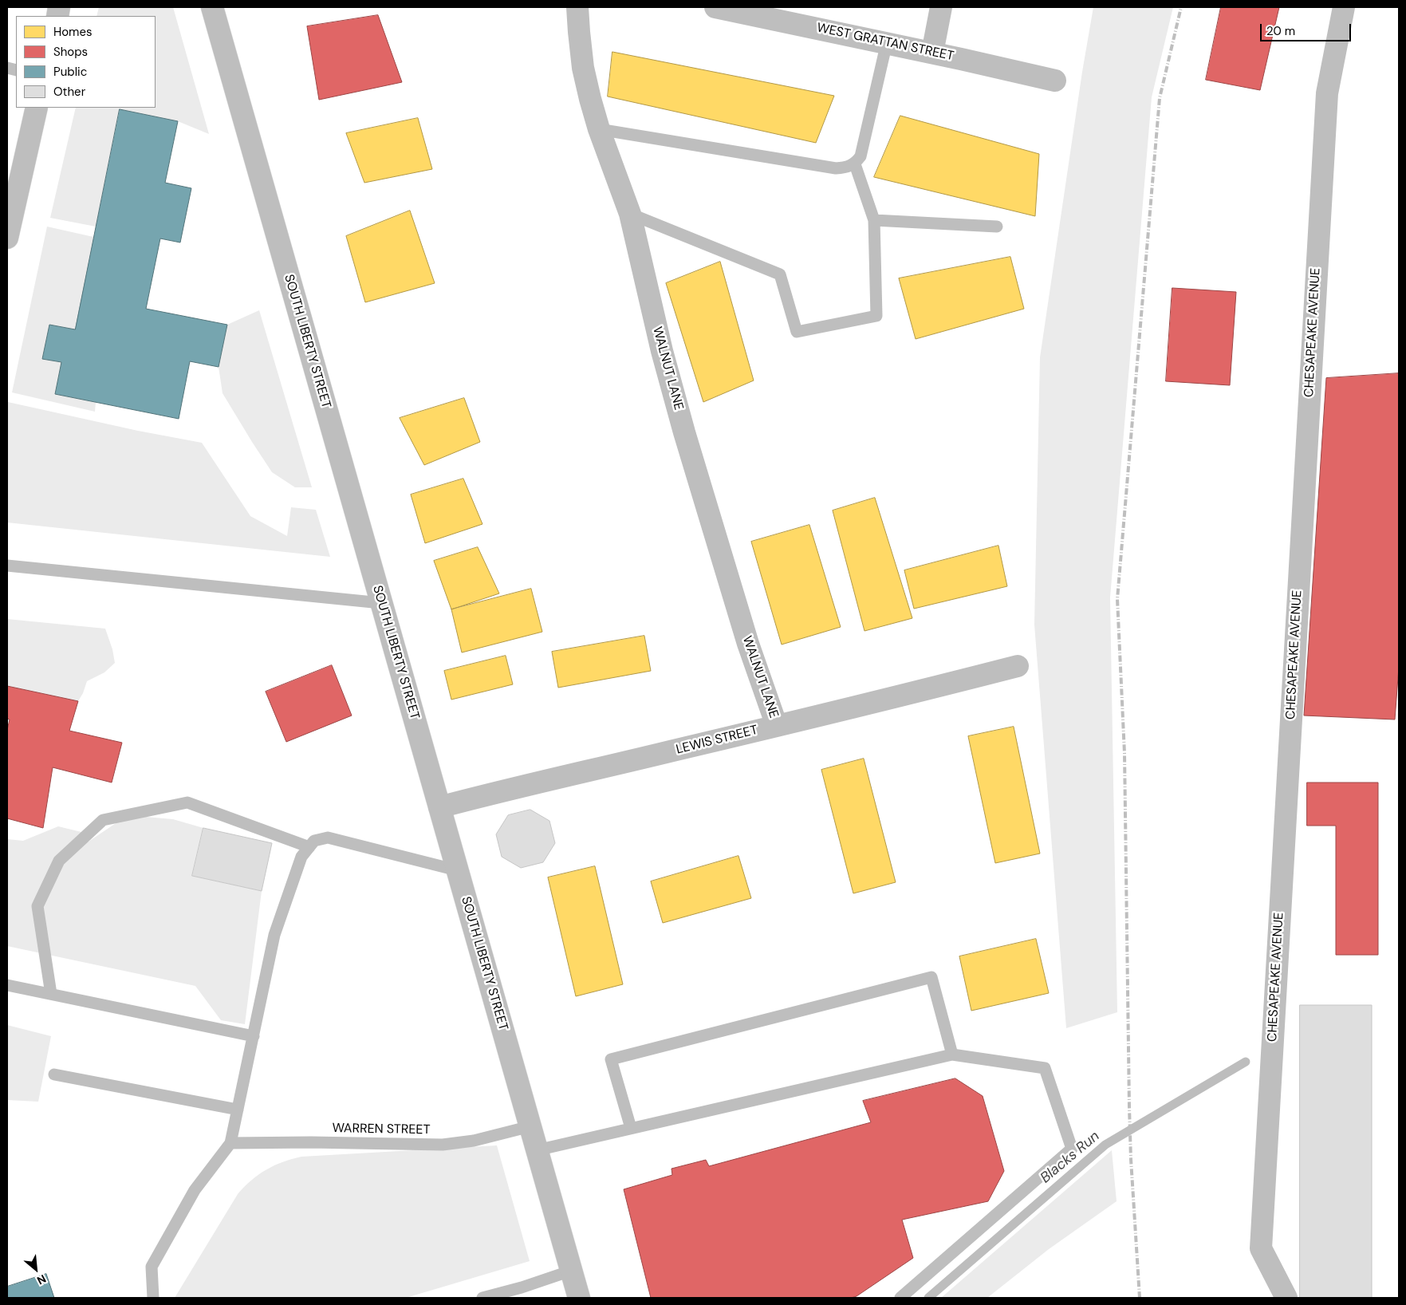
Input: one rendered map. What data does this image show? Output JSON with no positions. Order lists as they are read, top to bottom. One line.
{"streets":{"street":["WEST GRATTAN STREET","CHESAPEAKE AVENUE","SOUTH LIBERTY STREET","WALNUT LANE","LEWIS STREET"],"lane":["WARREN STREET"]},"crossings":[["SOUTH LIBERTY STREET","LEWIS STREET"],["SOUTH LIBERTY STREET","WARREN STREET"],["WALNUT LANE","LEWIS STREET"]],"water":["Blacks Run"],"legend":["Homes","Shops","Public","Other"],"scale_bar":"20 m","north":"bottom right"}
